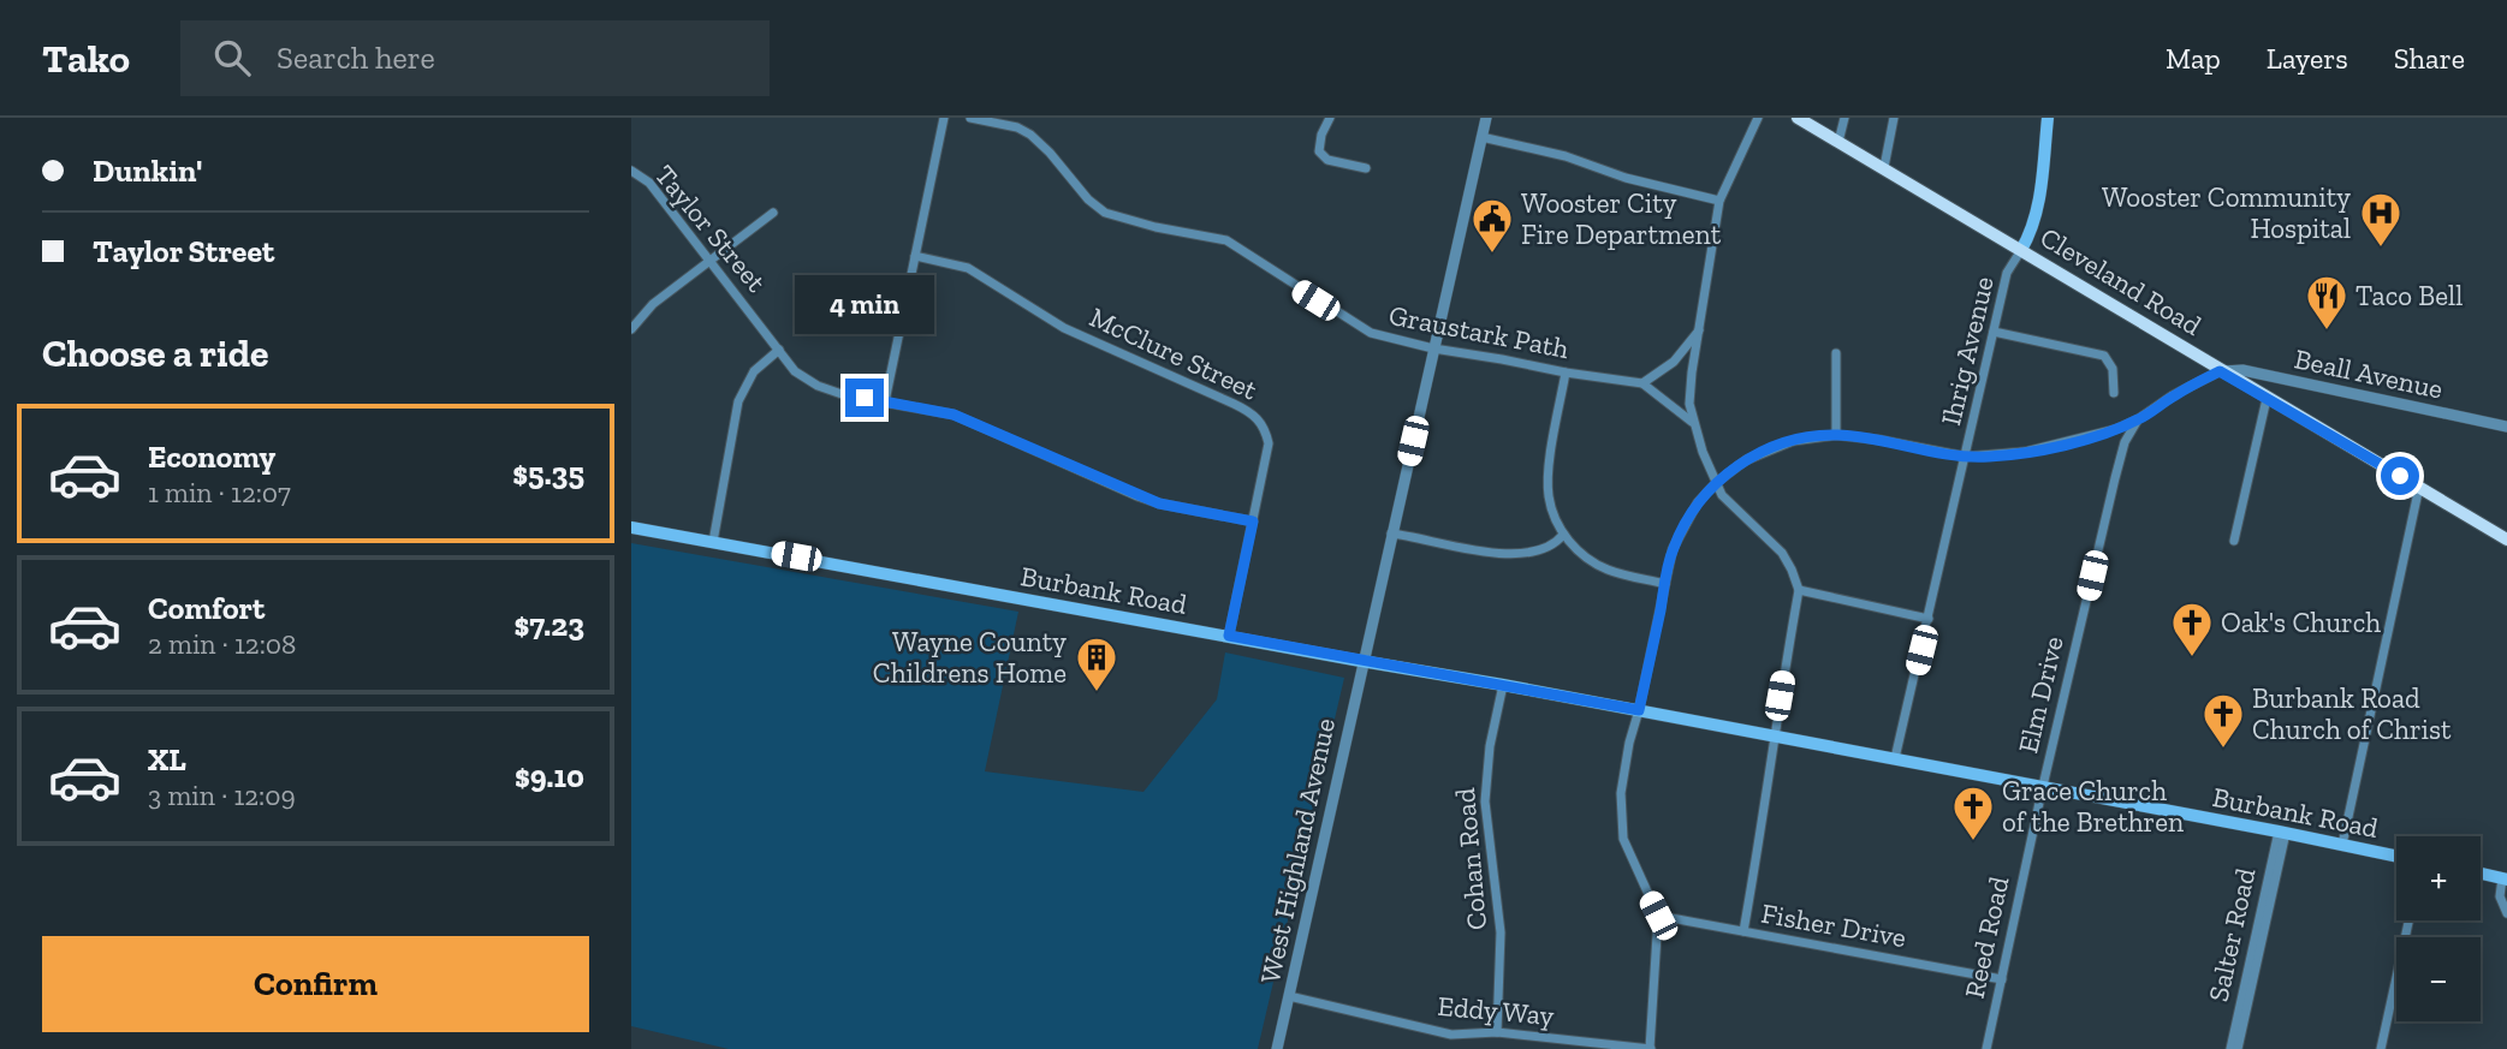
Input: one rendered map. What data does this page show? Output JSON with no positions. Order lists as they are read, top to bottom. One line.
{"streets":{"main road":["Cleveland Road","Burbank Road"],"street":["Taylor Street","Graustark Path","Ihrig Avenue","McClure Street","Beall Avenue","Elm Drive","West Highland Avenue","Cohan Road","Fisher Drive","Salter Road","Reed Road","Eddy Way"]},"crossings":[["Taylor Street","McClure Street"],["Cleveland Road","Ihrig Avenue"],["Cleveland Road","Beall Avenue"],["Graustark Path","West Highland Avenue"],["Ihrig Avenue","Burbank Road"],["McClure Street","Burbank Road"],["Burbank Road","Elm Drive"],["Burbank Road","West Highland Avenue"],["Burbank Road","Cohan Road"],["Burbank Road","Salter Road"],["Burbank Road","Reed Road"],["Elm Drive","Reed Road"],["West Highland Avenue","Eddy Way"],["Cohan Road","Eddy Way"],["Fisher Drive","Reed Road"]],"places":{"hospital":["Wooster Community Hospital"],"public building":["Wooster City Fire Department"],"restaurant":["Taco Bell"],"church":["Oak's Church","Burbank Road Church of Christ","Grace Church of the Brethren"],"building":["Wayne County Childrens Home"]},"page":{"header":"Tako","search":"Search here","nav":["Map","Layers","Share"],"banner":["Dunkin'","Taylor Street"],"bubble":"4 min","heading":"Choose a ride","list":[{"name":"Economy","note":"1 min · 12:07","value":"$5.35"},{"name":"Comfort","note":"2 min · 12:08","value":"$7.23"},{"name":"XL","note":"3 min · 12:09","value":"$9.10"}],"map_buttons":["+","−"],"buttons":"Confirm"}}
